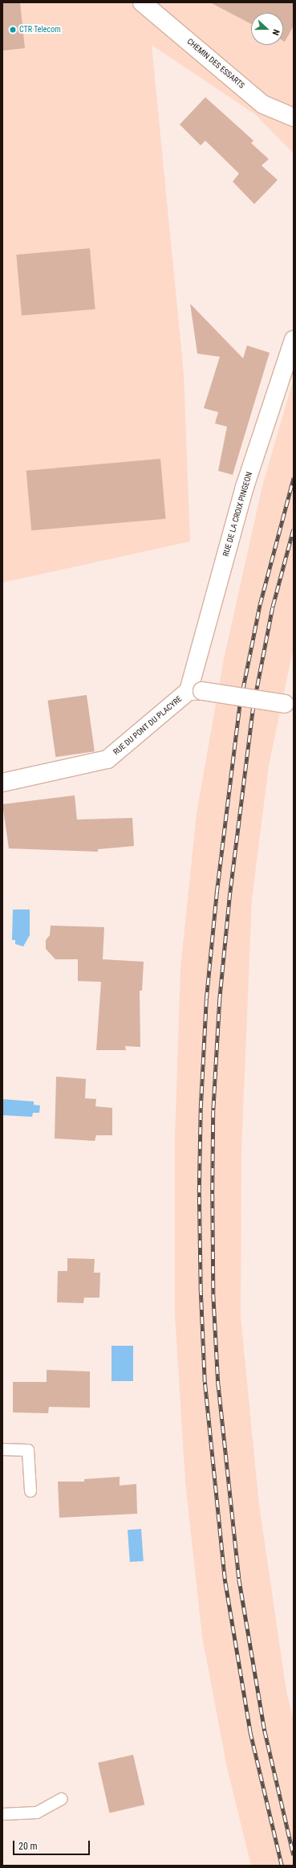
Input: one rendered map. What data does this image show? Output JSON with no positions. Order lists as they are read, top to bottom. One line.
{"streets":{"street":["CHEMIN DES ESSARTS","RUE DE LA CROIX PINGEON","RUE DU PONT DU PLACYRE"]},"crossings":[["RUE DE LA CROIX PINGEON","RUE DU PONT DU PLACYRE"]],"places":["CTR Telecom"],"scale_bar":"20 m","north":"right"}
